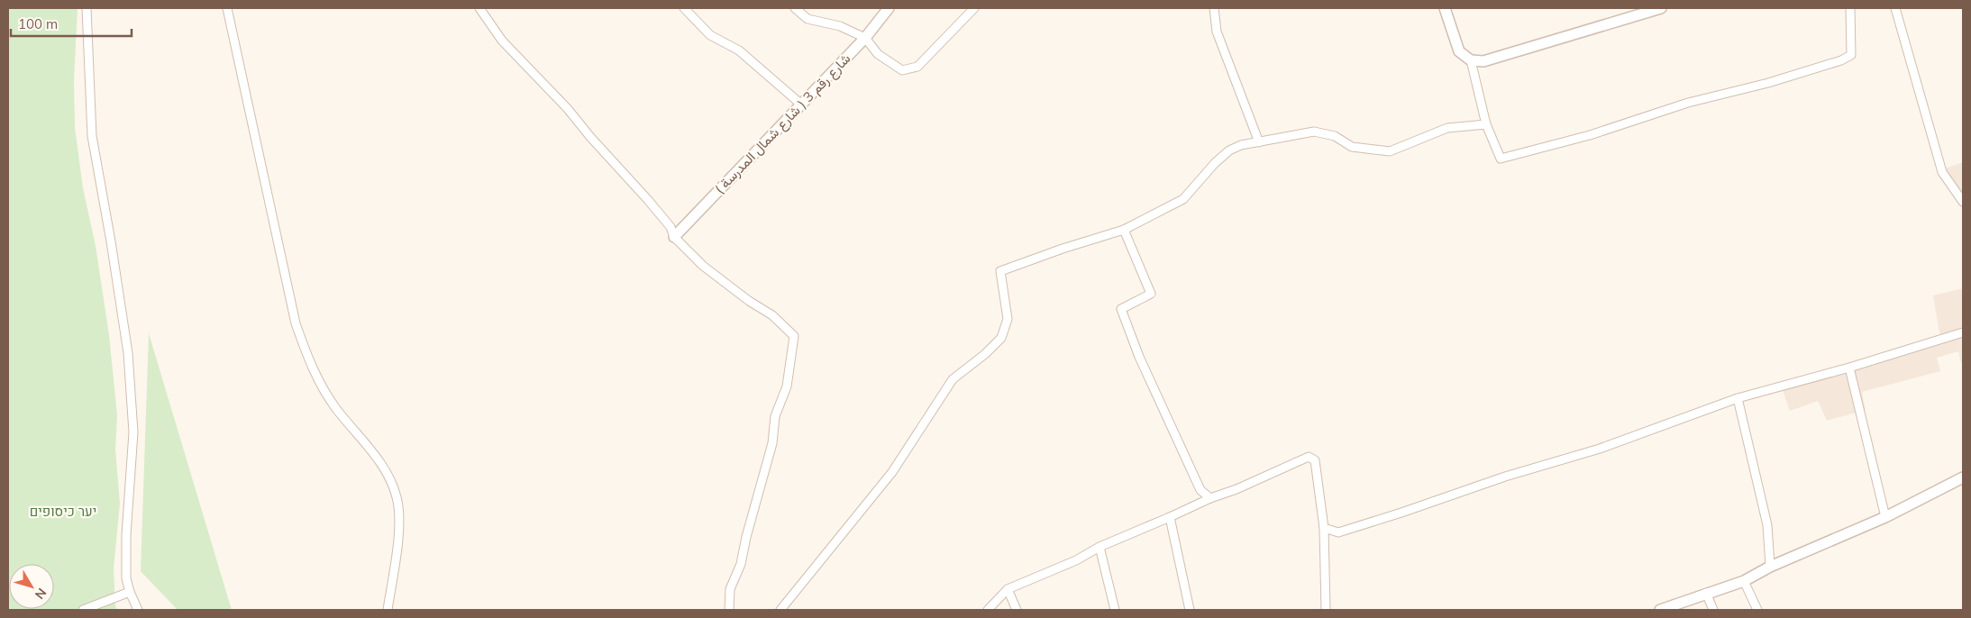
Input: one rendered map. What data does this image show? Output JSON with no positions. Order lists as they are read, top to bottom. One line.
{"streets":{"street":["شارع رقم 3 ( شارع شمال المدرسة )"]},"parks":["יער כיסופים"],"scale_bar":"100 m","north":"bottom right"}
